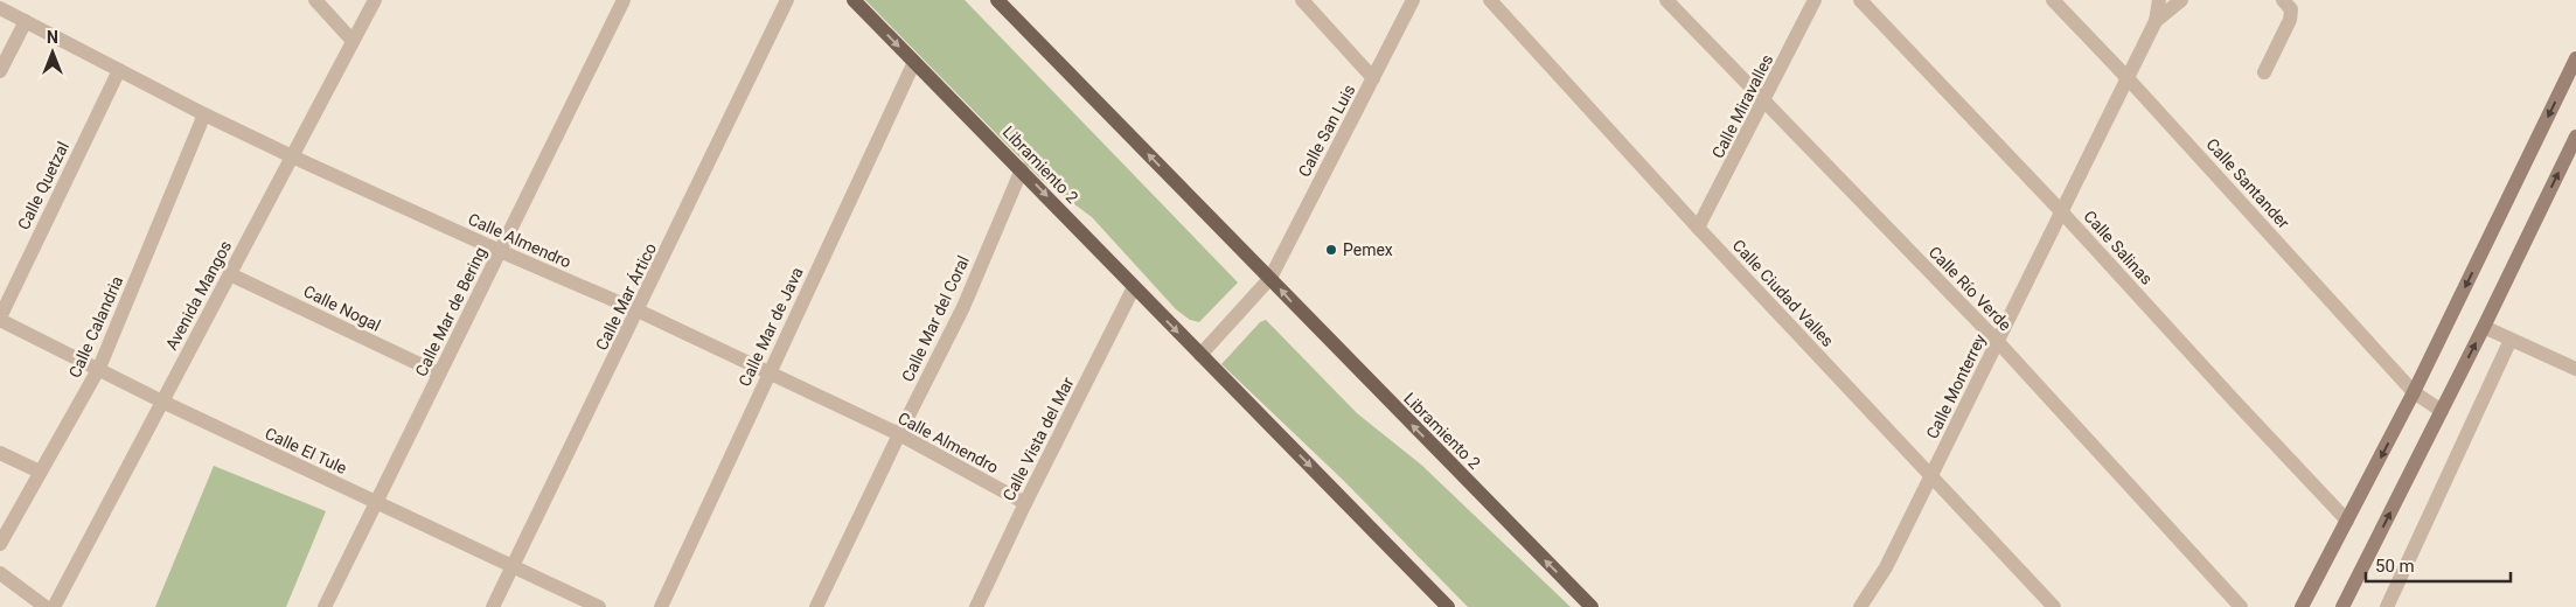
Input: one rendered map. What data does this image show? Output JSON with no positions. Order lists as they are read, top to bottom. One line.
{"streets":{"main road":["Libramiento 2"],"street":["Calle Miravalles","Calle San Luis","Calle Santander","Calle Quetzal","Calle Almendro","Calle Salinas","Calle Río Verde","Calle Ciudad Valles","Avenida Mangos","Calle Mar Ártico","Calle Nogal","Calle Mar de Bering","Calle Mar del Coral","Calle Calandria","Calle Mar de Java","Calle Monterrey","Calle Vista del Mar","Calle El Tule"]},"crossings":[["Calle Miravalles","Calle Río Verde"],["Calle Miravalles","Calle Ciudad Valles"],["Calle San Luis","Libramiento 2"],["Libramiento 2","Calle Mar del Coral"],["Libramiento 2","Calle Mar de Java"],["Libramiento 2","Calle Vista del Mar"],["Calle Santander","Calle Monterrey"],["Calle Quetzal","Calle Almendro"],["Calle Quetzal","Calle El Tule"],["Calle Almendro","Avenida Mangos"],["Calle Almendro","Calle Mar Ártico"],["Calle Almendro","Calle Mar de Bering"],["Calle Almendro","Calle Mar del Coral"],["Calle Almendro","Calle Calandria"],["Calle Almendro","Calle Mar de Java"],["Calle Almendro","Calle Vista del Mar"],["Calle Salinas","Calle Monterrey"],["Calle Río Verde","Calle Monterrey"],["Calle Ciudad Valles","Calle Monterrey"],["Avenida Mangos","Calle Nogal"],["Avenida Mangos","Calle El Tule"],["Calle Mar Ártico","Calle El Tule"],["Calle Nogal","Calle Mar de Bering"],["Calle Mar de Bering","Calle El Tule"],["Calle Calandria","Calle El Tule"]],"places":["Pemex"],"scale_bar":"50 m","north":"top"}
